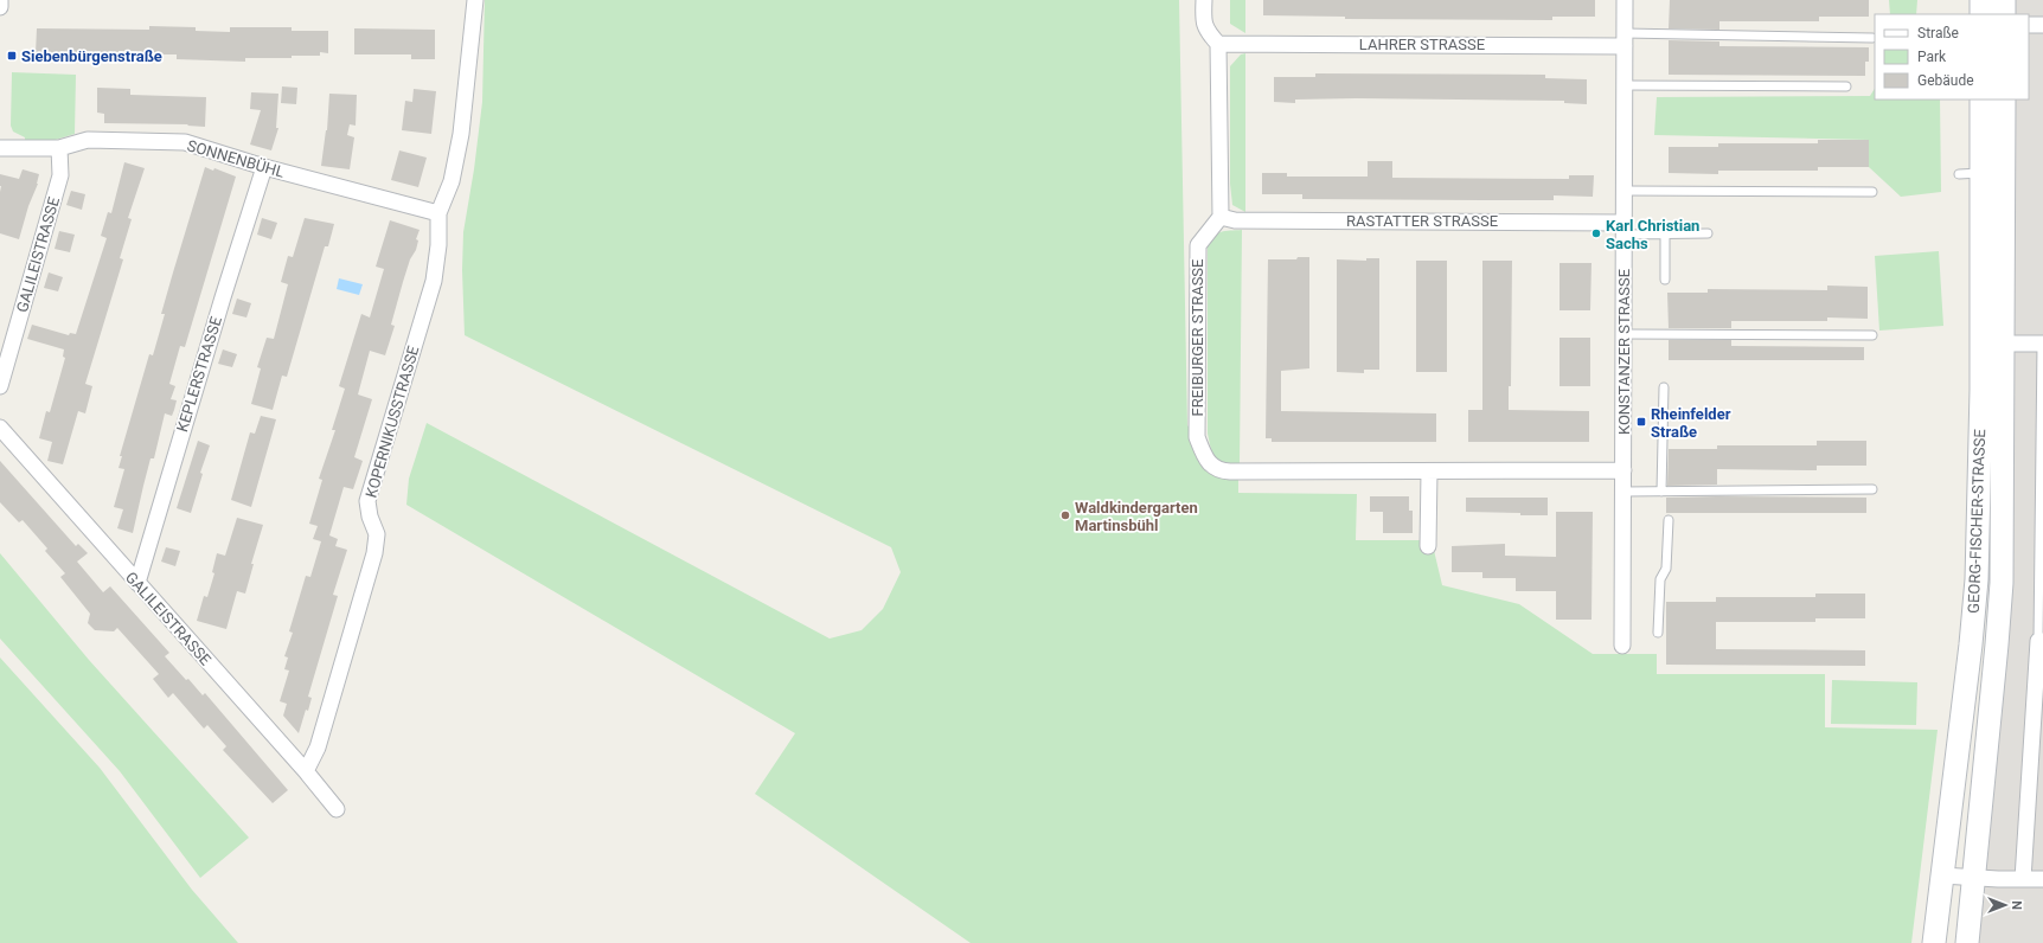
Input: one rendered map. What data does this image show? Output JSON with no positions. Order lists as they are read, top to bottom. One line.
{"streets":{"main road":["GEORG-FISCHER-STRASSE"],"street":["LAHRER STRASSE","SONNENBÜHL","RASTATTER STRASSE","GALILEISTRASSE","FREIBURGER STRASSE","KONSTANZER STRASSE","KEPLERSTRASSE","KOPERNIKUSSTRASSE"]},"crossings":[["LAHRER STRASSE","KONSTANZER STRASSE"],["SONNENBÜHL","GALILEISTRASSE"],["SONNENBÜHL","KEPLERSTRASSE"],["SONNENBÜHL","KOPERNIKUSSTRASSE"],["RASTATTER STRASSE","FREIBURGER STRASSE"],["RASTATTER STRASSE","KONSTANZER STRASSE"],["GALILEISTRASSE","KEPLERSTRASSE"],["GALILEISTRASSE","KOPERNIKUSSTRASSE"]],"places":{"transit":["Siebenbürgenstraße","Rheinfelder Straße"],"other":["Karl Christian Sachs","Waldkindergarten Martinsbühl"]},"legend":["Straße","Park","Gebäude"],"north":"right"}
